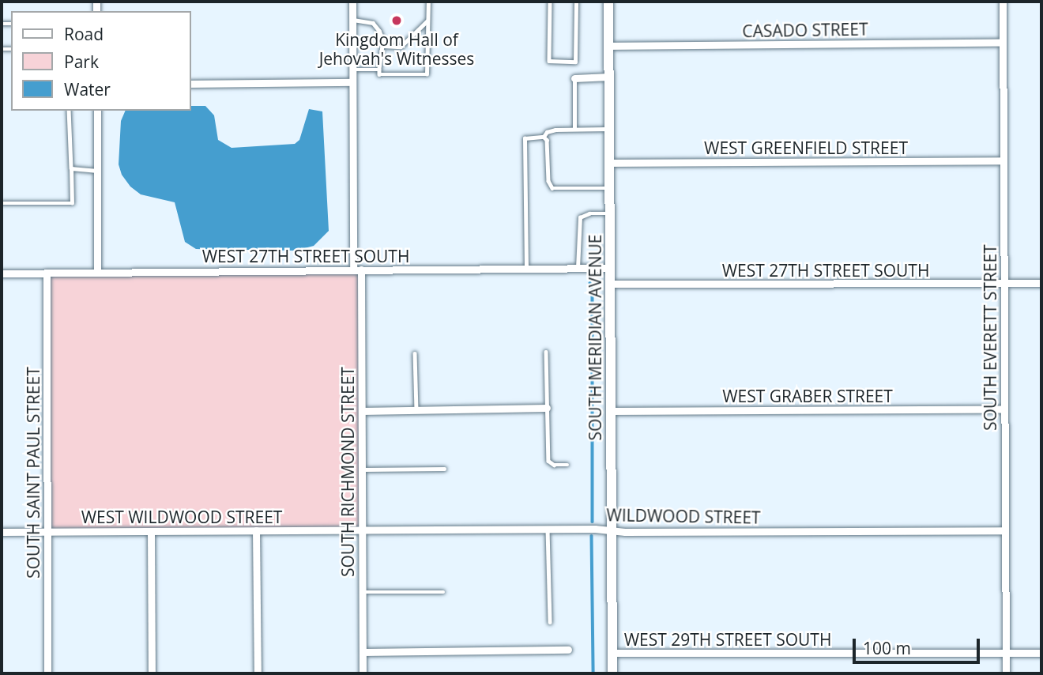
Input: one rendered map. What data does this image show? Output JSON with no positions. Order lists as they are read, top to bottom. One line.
{"streets":{"main road":["SOUTH MERIDIAN AVENUE"],"street":["CASADO STREET","WEST GREENFIELD STREET","WEST 27TH STREET SOUTH","SOUTH EVERETT STREET","WEST GRABER STREET","SOUTH RICHMOND STREET","SOUTH SAINT PAUL STREET","WILDWOOD STREET","WEST WILDWOOD STREET","WEST 29TH STREET SOUTH"]},"crossings":[["CASADO STREET","SOUTH MERIDIAN AVENUE"],["CASADO STREET","SOUTH EVERETT STREET"],["WEST GREENFIELD STREET","SOUTH MERIDIAN AVENUE"],["WEST GREENFIELD STREET","SOUTH EVERETT STREET"],["WEST 27TH STREET SOUTH","SOUTH MERIDIAN AVENUE"],["WEST 27TH STREET SOUTH","SOUTH EVERETT STREET"],["WEST 27TH STREET SOUTH","SOUTH RICHMOND STREET"],["WEST 27TH STREET SOUTH","SOUTH SAINT PAUL STREET"],["SOUTH MERIDIAN AVENUE","WEST GRABER STREET"],["SOUTH MERIDIAN AVENUE","WILDWOOD STREET"],["SOUTH MERIDIAN AVENUE","WEST 29TH STREET SOUTH"],["SOUTH EVERETT STREET","WEST GRABER STREET"],["SOUTH EVERETT STREET","WILDWOOD STREET"],["SOUTH EVERETT STREET","WEST 29TH STREET SOUTH"],["SOUTH RICHMOND STREET","WILDWOOD STREET"],["SOUTH RICHMOND STREET","WEST WILDWOOD STREET"],["SOUTH SAINT PAUL STREET","WEST WILDWOOD STREET"],["WILDWOOD STREET","WEST WILDWOOD STREET"]],"places":["Kingdom Hall of Jehovah's Witnesses"],"legend":["Road","Park","Water"],"scale_bar":"100 m"}
